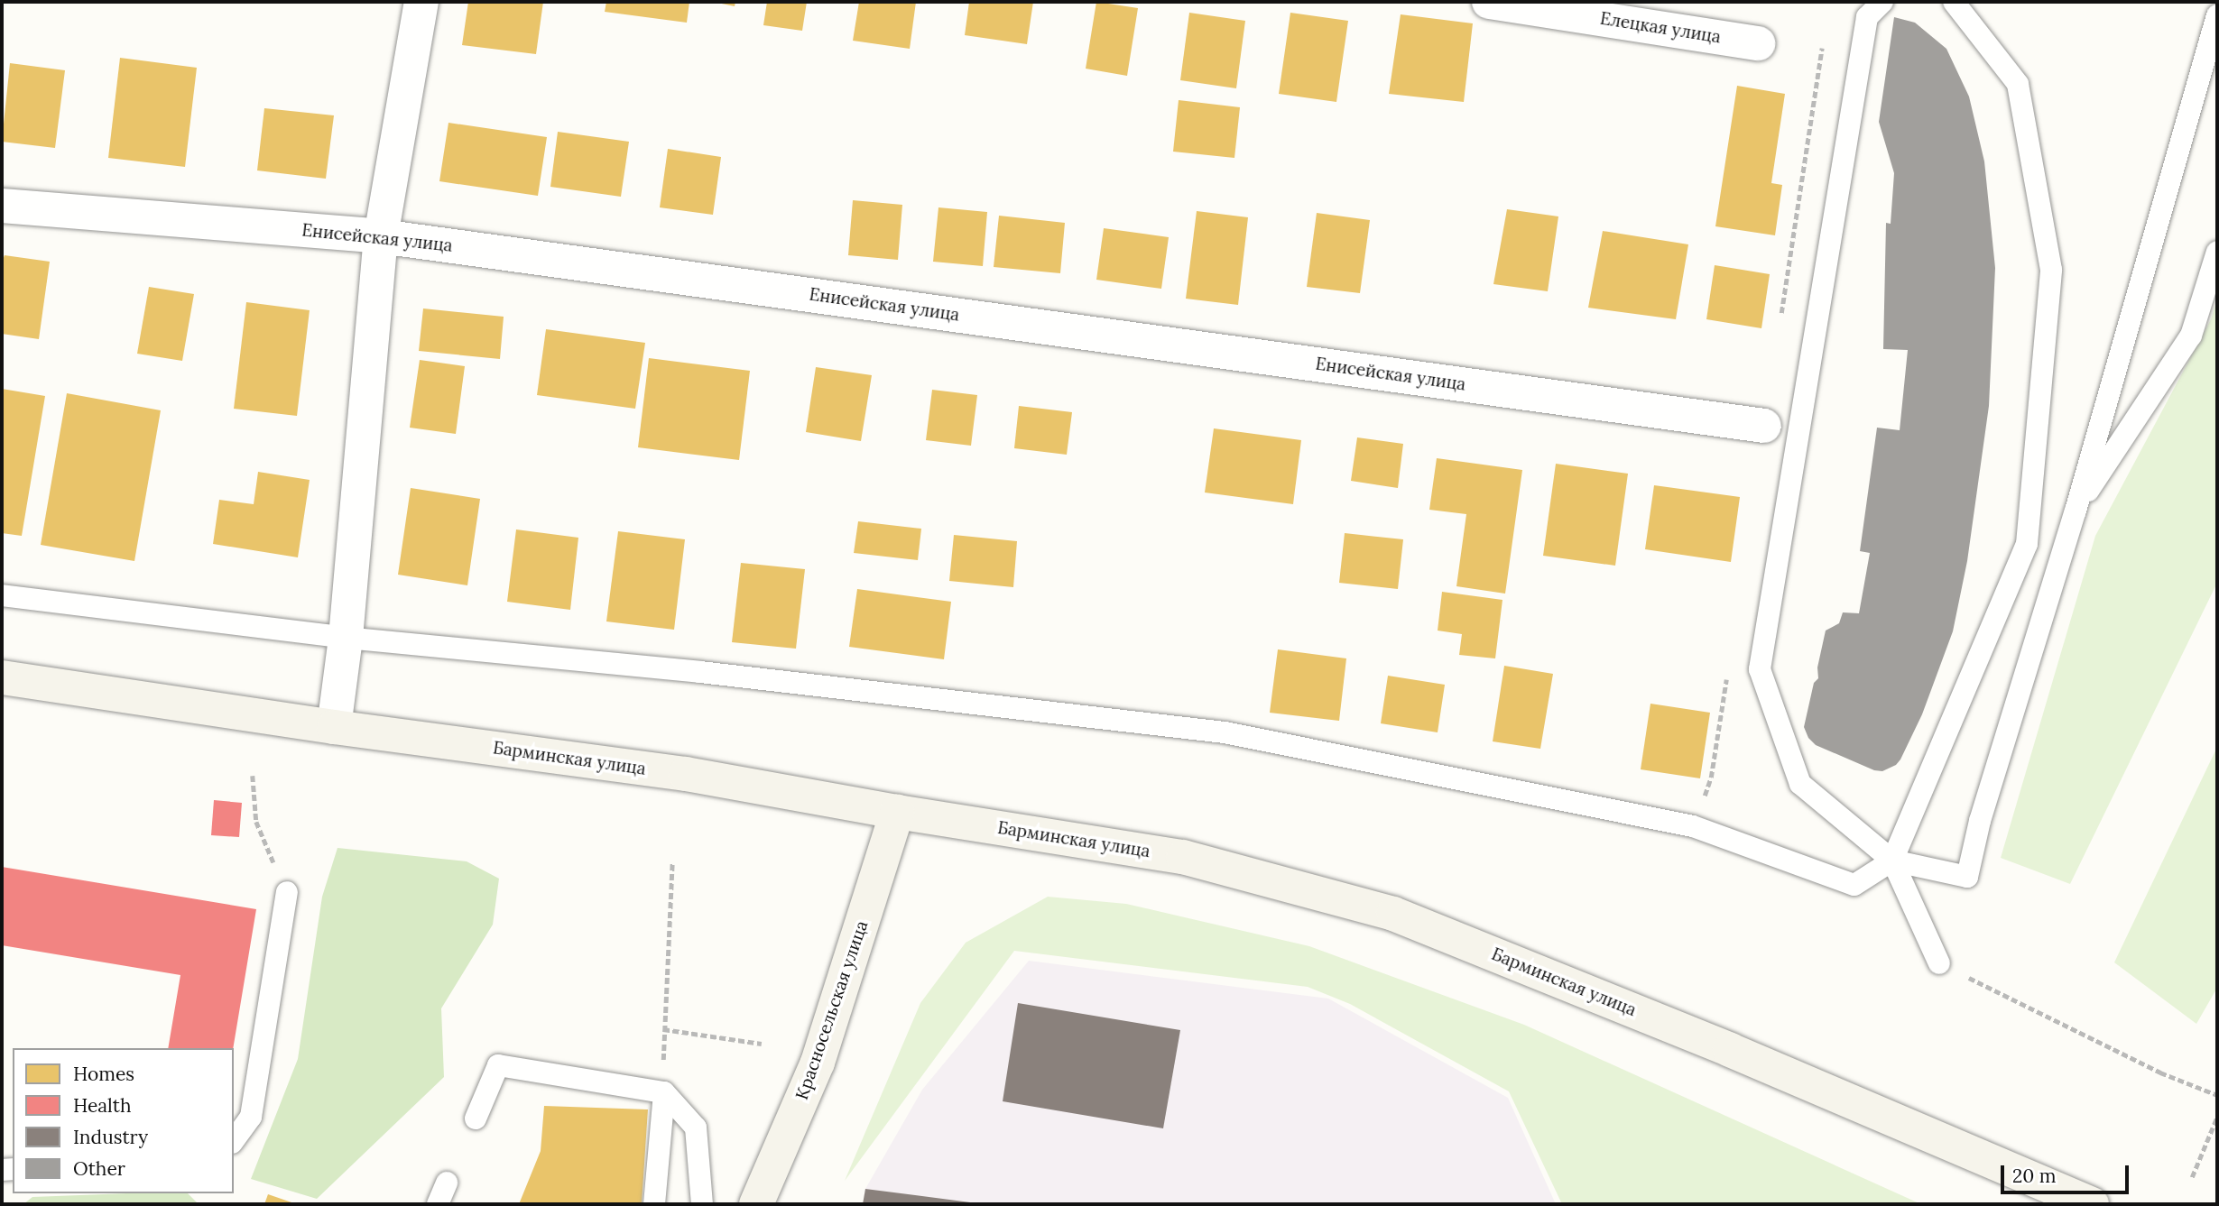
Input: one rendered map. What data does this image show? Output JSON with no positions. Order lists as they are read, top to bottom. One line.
{"streets":{"main road":["Барминская улица","Красносельская улица"],"street":["Елецкая улица","Енисейская улица"]},"crossings":[["Барминская улица","Красносельская улица"]],"legend":["Homes","Health","Industry","Other"],"scale_bar":"20 m"}
